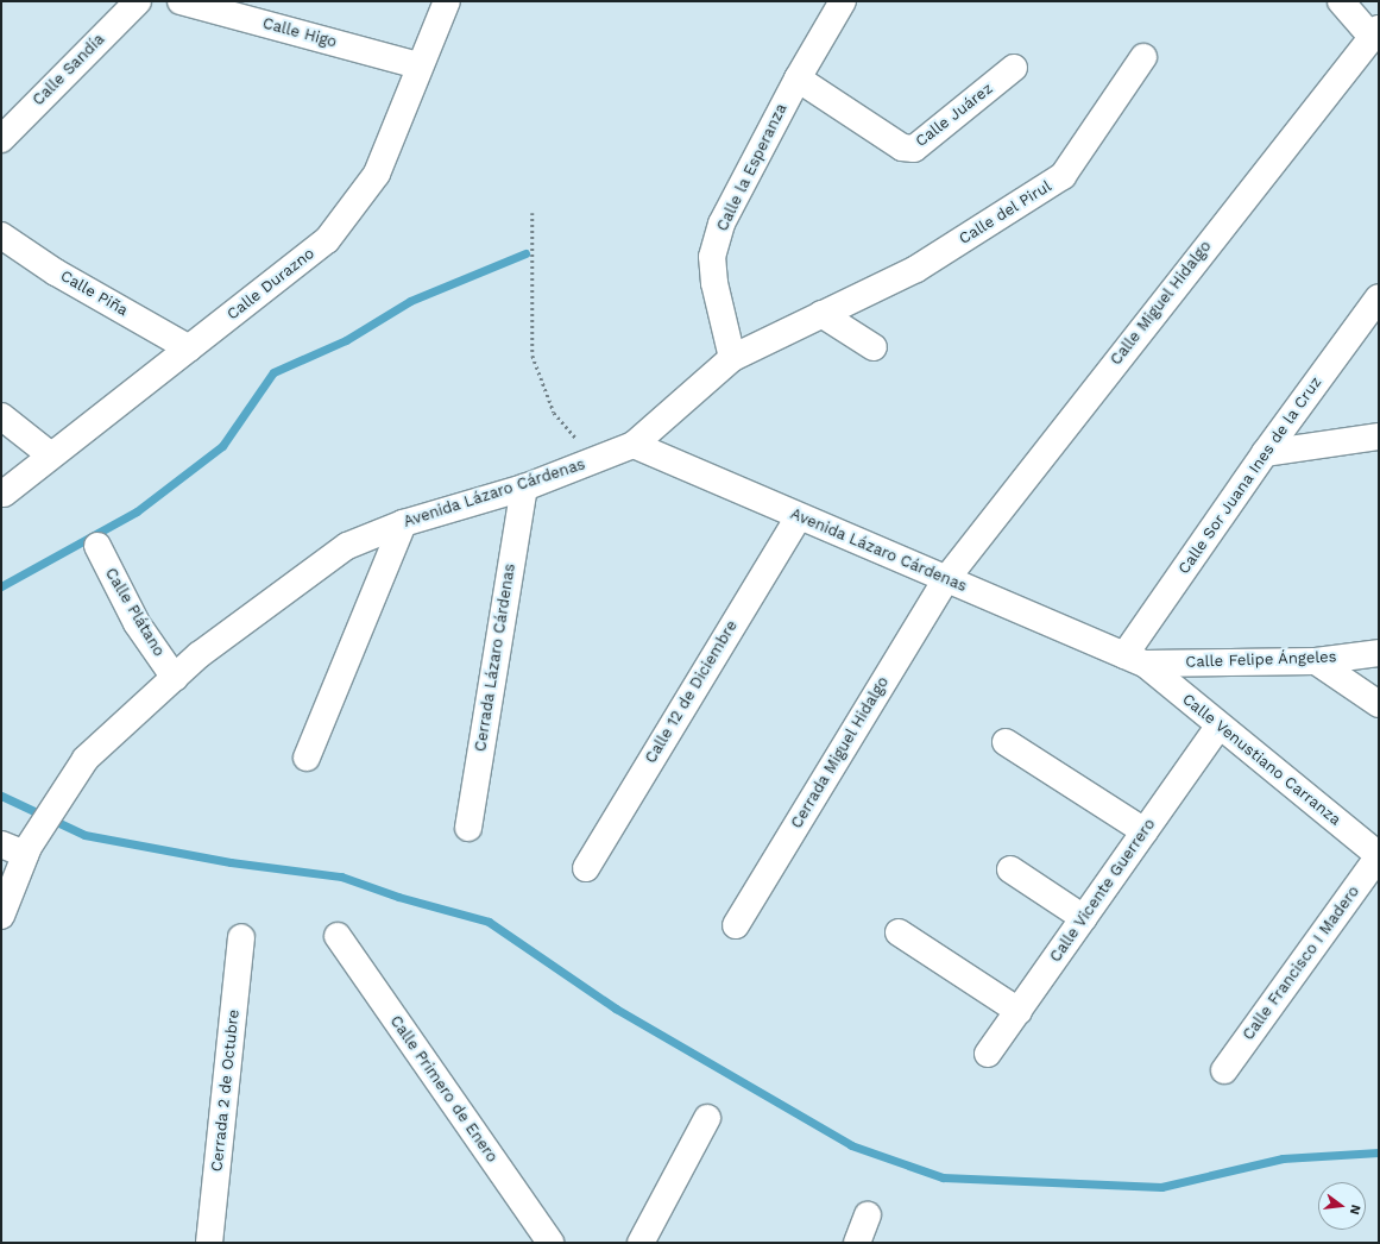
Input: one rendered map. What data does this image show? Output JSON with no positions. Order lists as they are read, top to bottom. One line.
{"streets":{"street":["Calle Higo","Calle Sandía","Calle Juárez","Calle la Esperanza","Calle del Pirul","Calle Durazno","Calle Piña","Calle Miguel Hidalgo","Calle Sor Juana Ines de la Cruz","Avenida Lázaro Cárdenas","Calle Plátano","Cerrada Lázaro Cárdenas","Calle Felipe Ángeles","Calle 12 de Diciembre","Cerrada Miguel Hidalgo","Calle Venustiano Carranza","Calle Vicente Guerrero","Calle Francisco I Madero","Calle Primero de Enero","Cerrada 2 de Octubre"]},"crossings":[["Calle Higo","Calle Durazno"],["Calle Juárez","Calle la Esperanza"],["Calle la Esperanza","Calle del Pirul"],["Calle Durazno","Calle Piña"],["Calle Miguel Hidalgo","Avenida Lázaro Cárdenas"],["Calle Miguel Hidalgo","Cerrada Miguel Hidalgo"],["Calle Sor Juana Ines de la Cruz","Avenida Lázaro Cárdenas"],["Calle Sor Juana Ines de la Cruz","Calle Felipe Ángeles"],["Calle Sor Juana Ines de la Cruz","Calle Venustiano Carranza"],["Avenida Lázaro Cárdenas","Calle Plátano"],["Avenida Lázaro Cárdenas","Cerrada Lázaro Cárdenas"],["Avenida Lázaro Cárdenas","Calle Felipe Ángeles"],["Avenida Lázaro Cárdenas","Calle 12 de Diciembre"],["Avenida Lázaro Cárdenas","Cerrada Miguel Hidalgo"],["Avenida Lázaro Cárdenas","Calle Venustiano Carranza"],["Calle Felipe Ángeles","Calle Venustiano Carranza"],["Calle Venustiano Carranza","Calle Vicente Guerrero"],["Calle Venustiano Carranza","Calle Francisco I Madero"]],"north":"right"}
